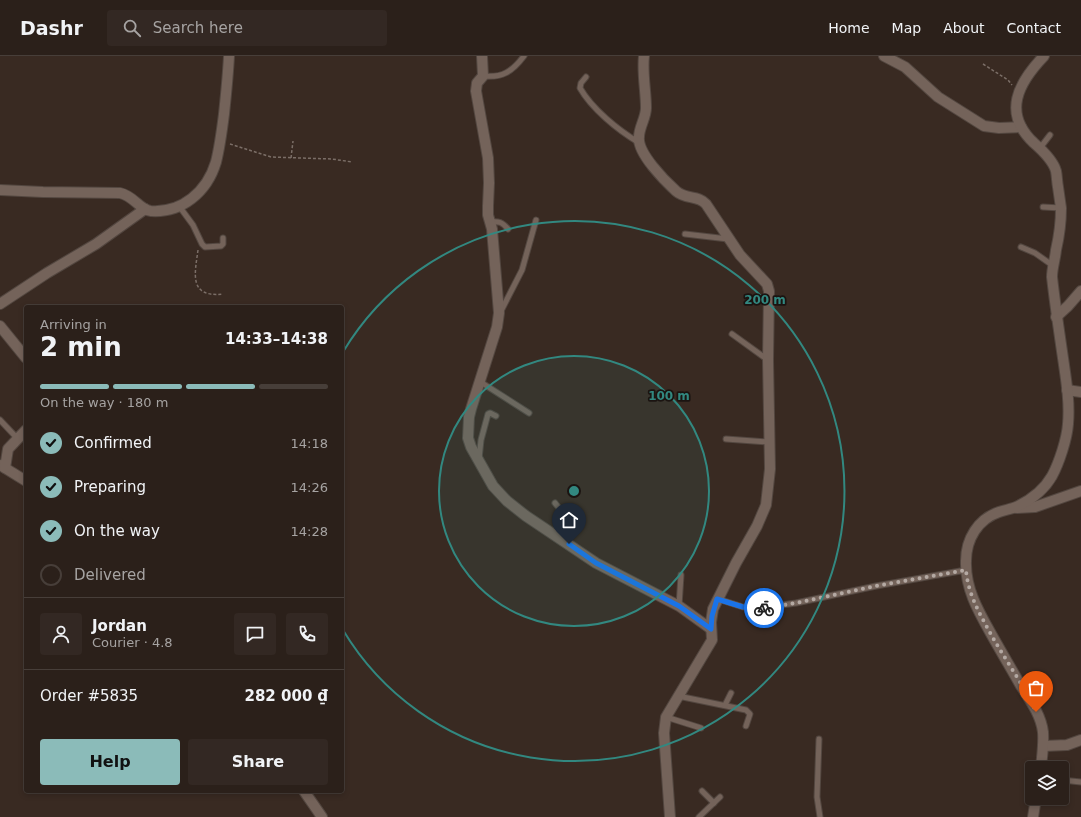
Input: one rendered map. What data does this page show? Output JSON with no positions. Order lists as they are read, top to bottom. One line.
{"page":{"header":"Dashr","search":"Search here","nav":["Home","Map","About","Contact"],"heading":["2 min","Arriving in","14:33–14:38"],"panel":["Jordan","Courier · 4.8","Order #5835","282 000 ₫"],"bar":"On the way · 180 m","list":[["Confirmed","14:18"],["Preparing","14:26"],["On the way","14:28"],"Delivered"],"buttons":["Help","Share"]},"rings":["200 m","100 m"]}
